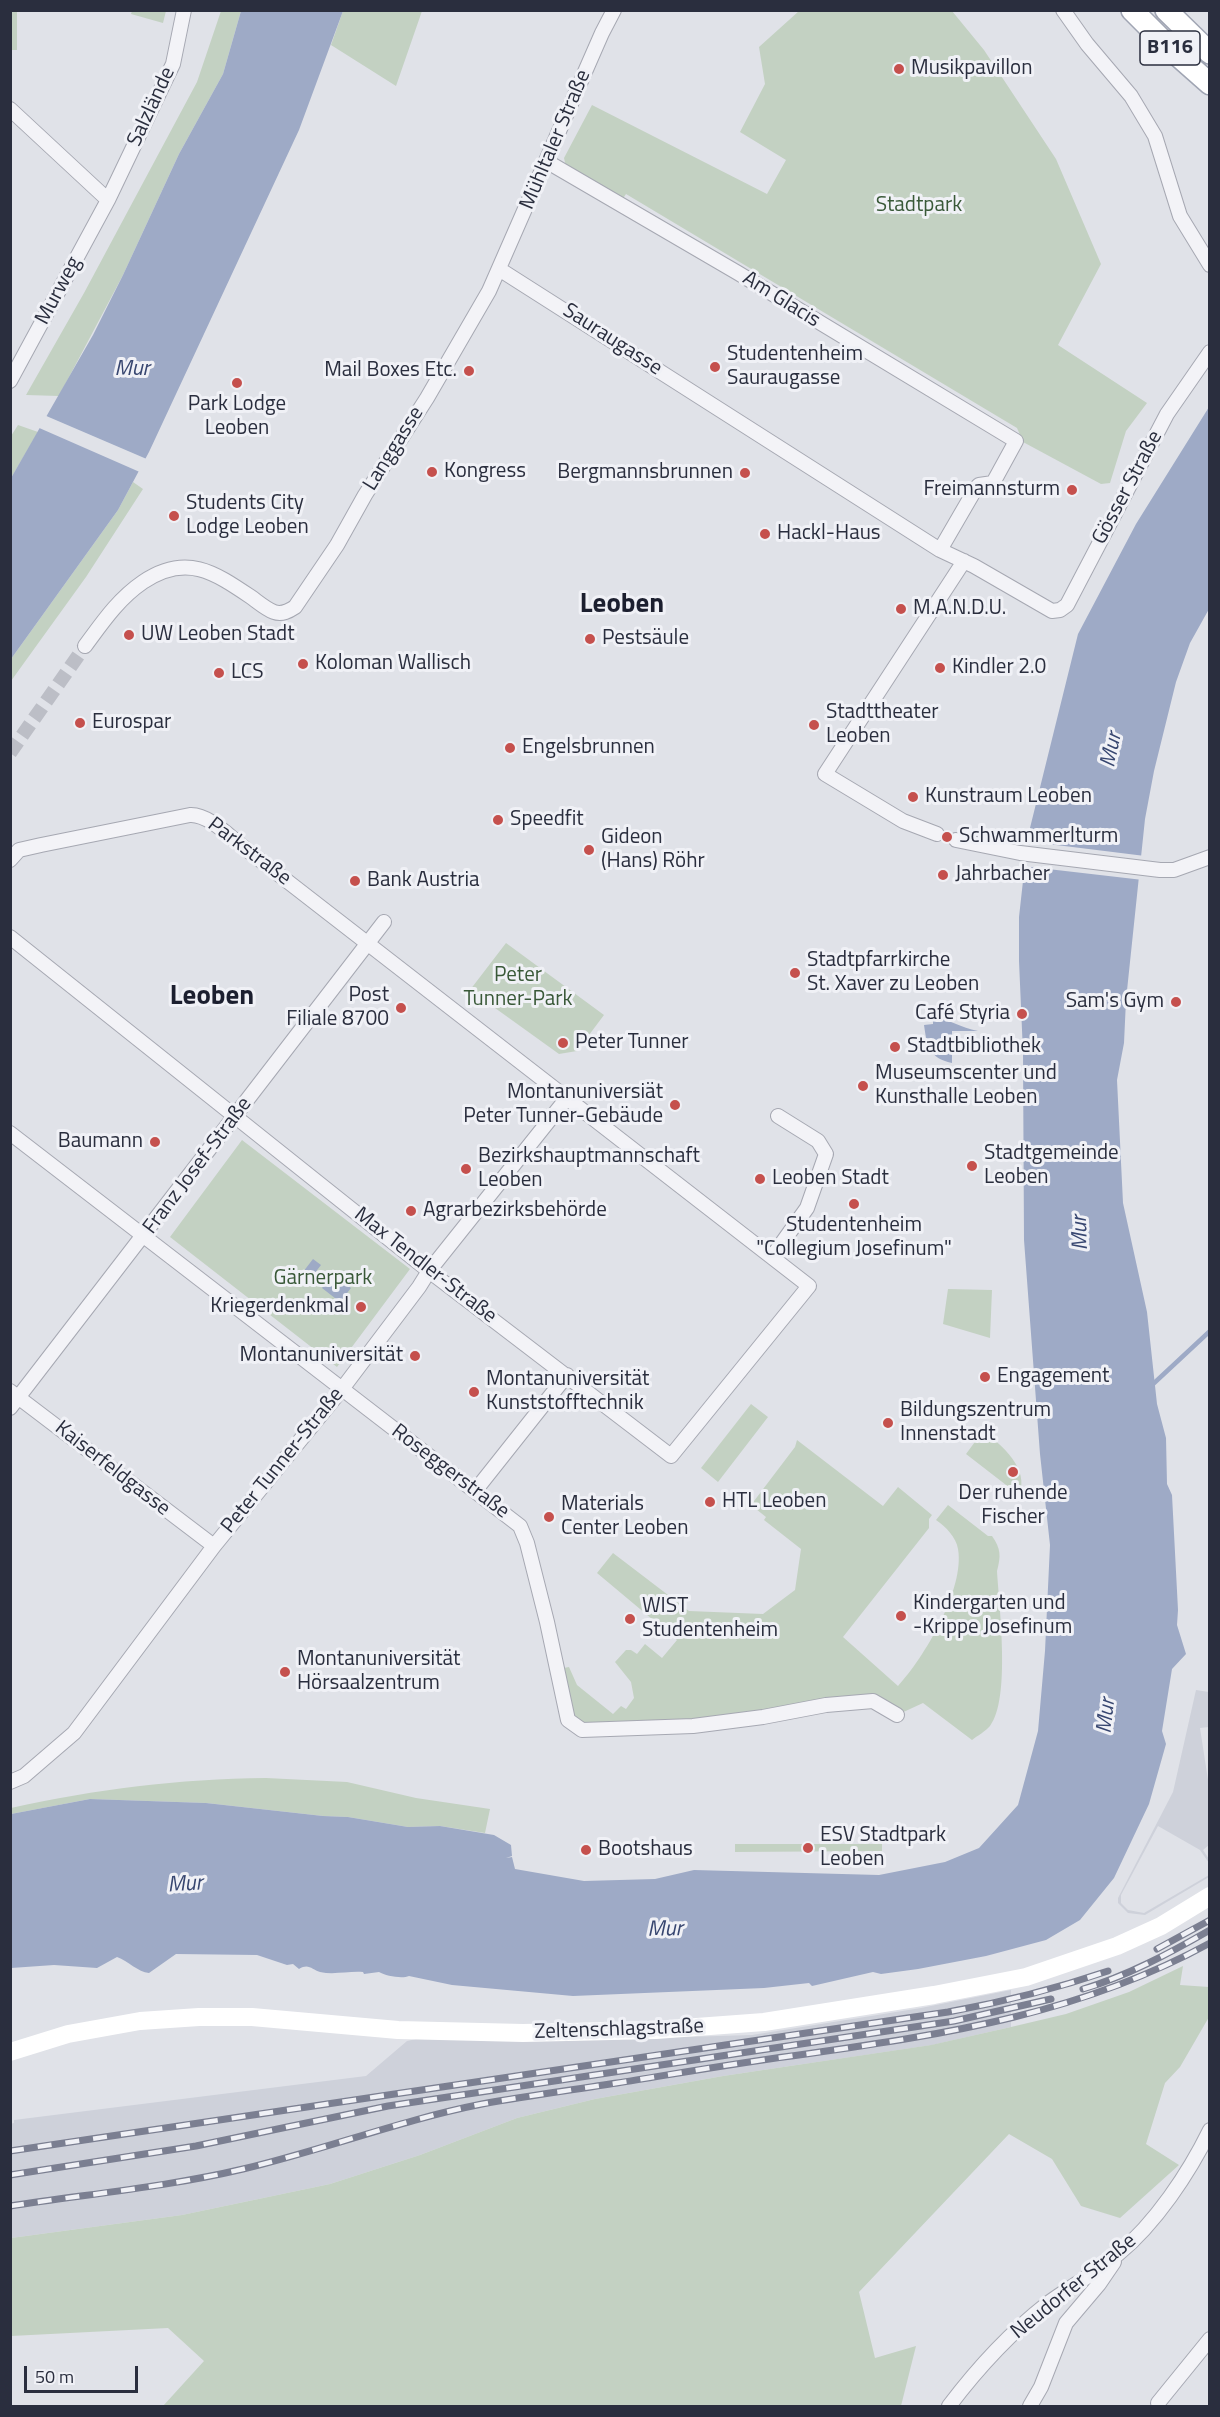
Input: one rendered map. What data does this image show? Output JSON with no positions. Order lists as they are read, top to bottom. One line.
{"streets":{"main road":["B116","Zeltenschlagstraße"],"street":["Salzlände","Mühltaler Straße","Murweg","Am Glacis","Sauraugasse","Langgasse","Gösser Straße","Parkstraße","Franz Josef-Straße","Max Tendler-Straße","Peter Tunner-Straße","Kaiserfeldgasse","Roseggerstraße","Neudorfer Straße"]},"crossings":[["Salzlände","Murweg"],["Mühltaler Straße","Am Glacis"],["Mühltaler Straße","Sauraugasse"],["Mühltaler Straße","Langgasse"],["Am Glacis","Sauraugasse"],["Sauraugasse","Langgasse"],["Sauraugasse","Gösser Straße"],["Parkstraße","Franz Josef-Straße"],["Parkstraße","Max Tendler-Straße"],["Parkstraße","Peter Tunner-Straße"],["Franz Josef-Straße","Max Tendler-Straße"],["Franz Josef-Straße","Kaiserfeldgasse"],["Franz Josef-Straße","Roseggerstraße"],["Max Tendler-Straße","Peter Tunner-Straße"],["Peter Tunner-Straße","Kaiserfeldgasse"],["Peter Tunner-Straße","Roseggerstraße"]],"districts":["Leoben","Leoben"],"water":["Mur"],"parks":["Stadtpark","Peter Tunner-Park","Gärnerpark"],"places":["Musikpavillon","Studentenheim Sauraugasse","Mail Boxes Etc.","Park Lodge Leoben","Kongress","Bergmannsbrunnen","Freimannsturm","Students City Lodge Leoben","Hackl-Haus","M.A.N.D.U.","UW Leoben Stadt","Pestsäule","Koloman Wallisch","Kindler 2.0","LCS","Eurospar","Stadttheater Leoben","Engelsbrunnen","Kunstraum Leoben","Speedfit","Schwammerlturm","Gideon (Hans) Röhr","Jahrbacher","Bank Austria","Stadtpfarrkirche St. Xaver zu Leoben","Sam's Gym","Post Filiale 8700","Café Styria","Peter Tunner","Stadtbibliothek","Museumscenter und Kunsthalle Leoben","Montanuniversiät Peter Tunner-Gebäude","Baumann","Stadtgemeinde Leoben","Bezirkshauptmannschaft Leoben","Leoben Stadt","Studentenheim \"Collegium Josefinum\"","Agrarbezirksbehörde","Kriegerdenkmal","Montanuniversität","Engagement","Montanuniversität Kunststofftechnik","Bildungszentrum Innenstadt","Der ruhende Fischer","HTL Leoben","Materials Center Leoben","Kindergarten und -Krippe Josefinum","WIST Studentenheim","Montanuniversität Hörsaalzentrum","ESV Stadtpark Leoben","Bootshaus"],"scale_bar":"50 m"}
